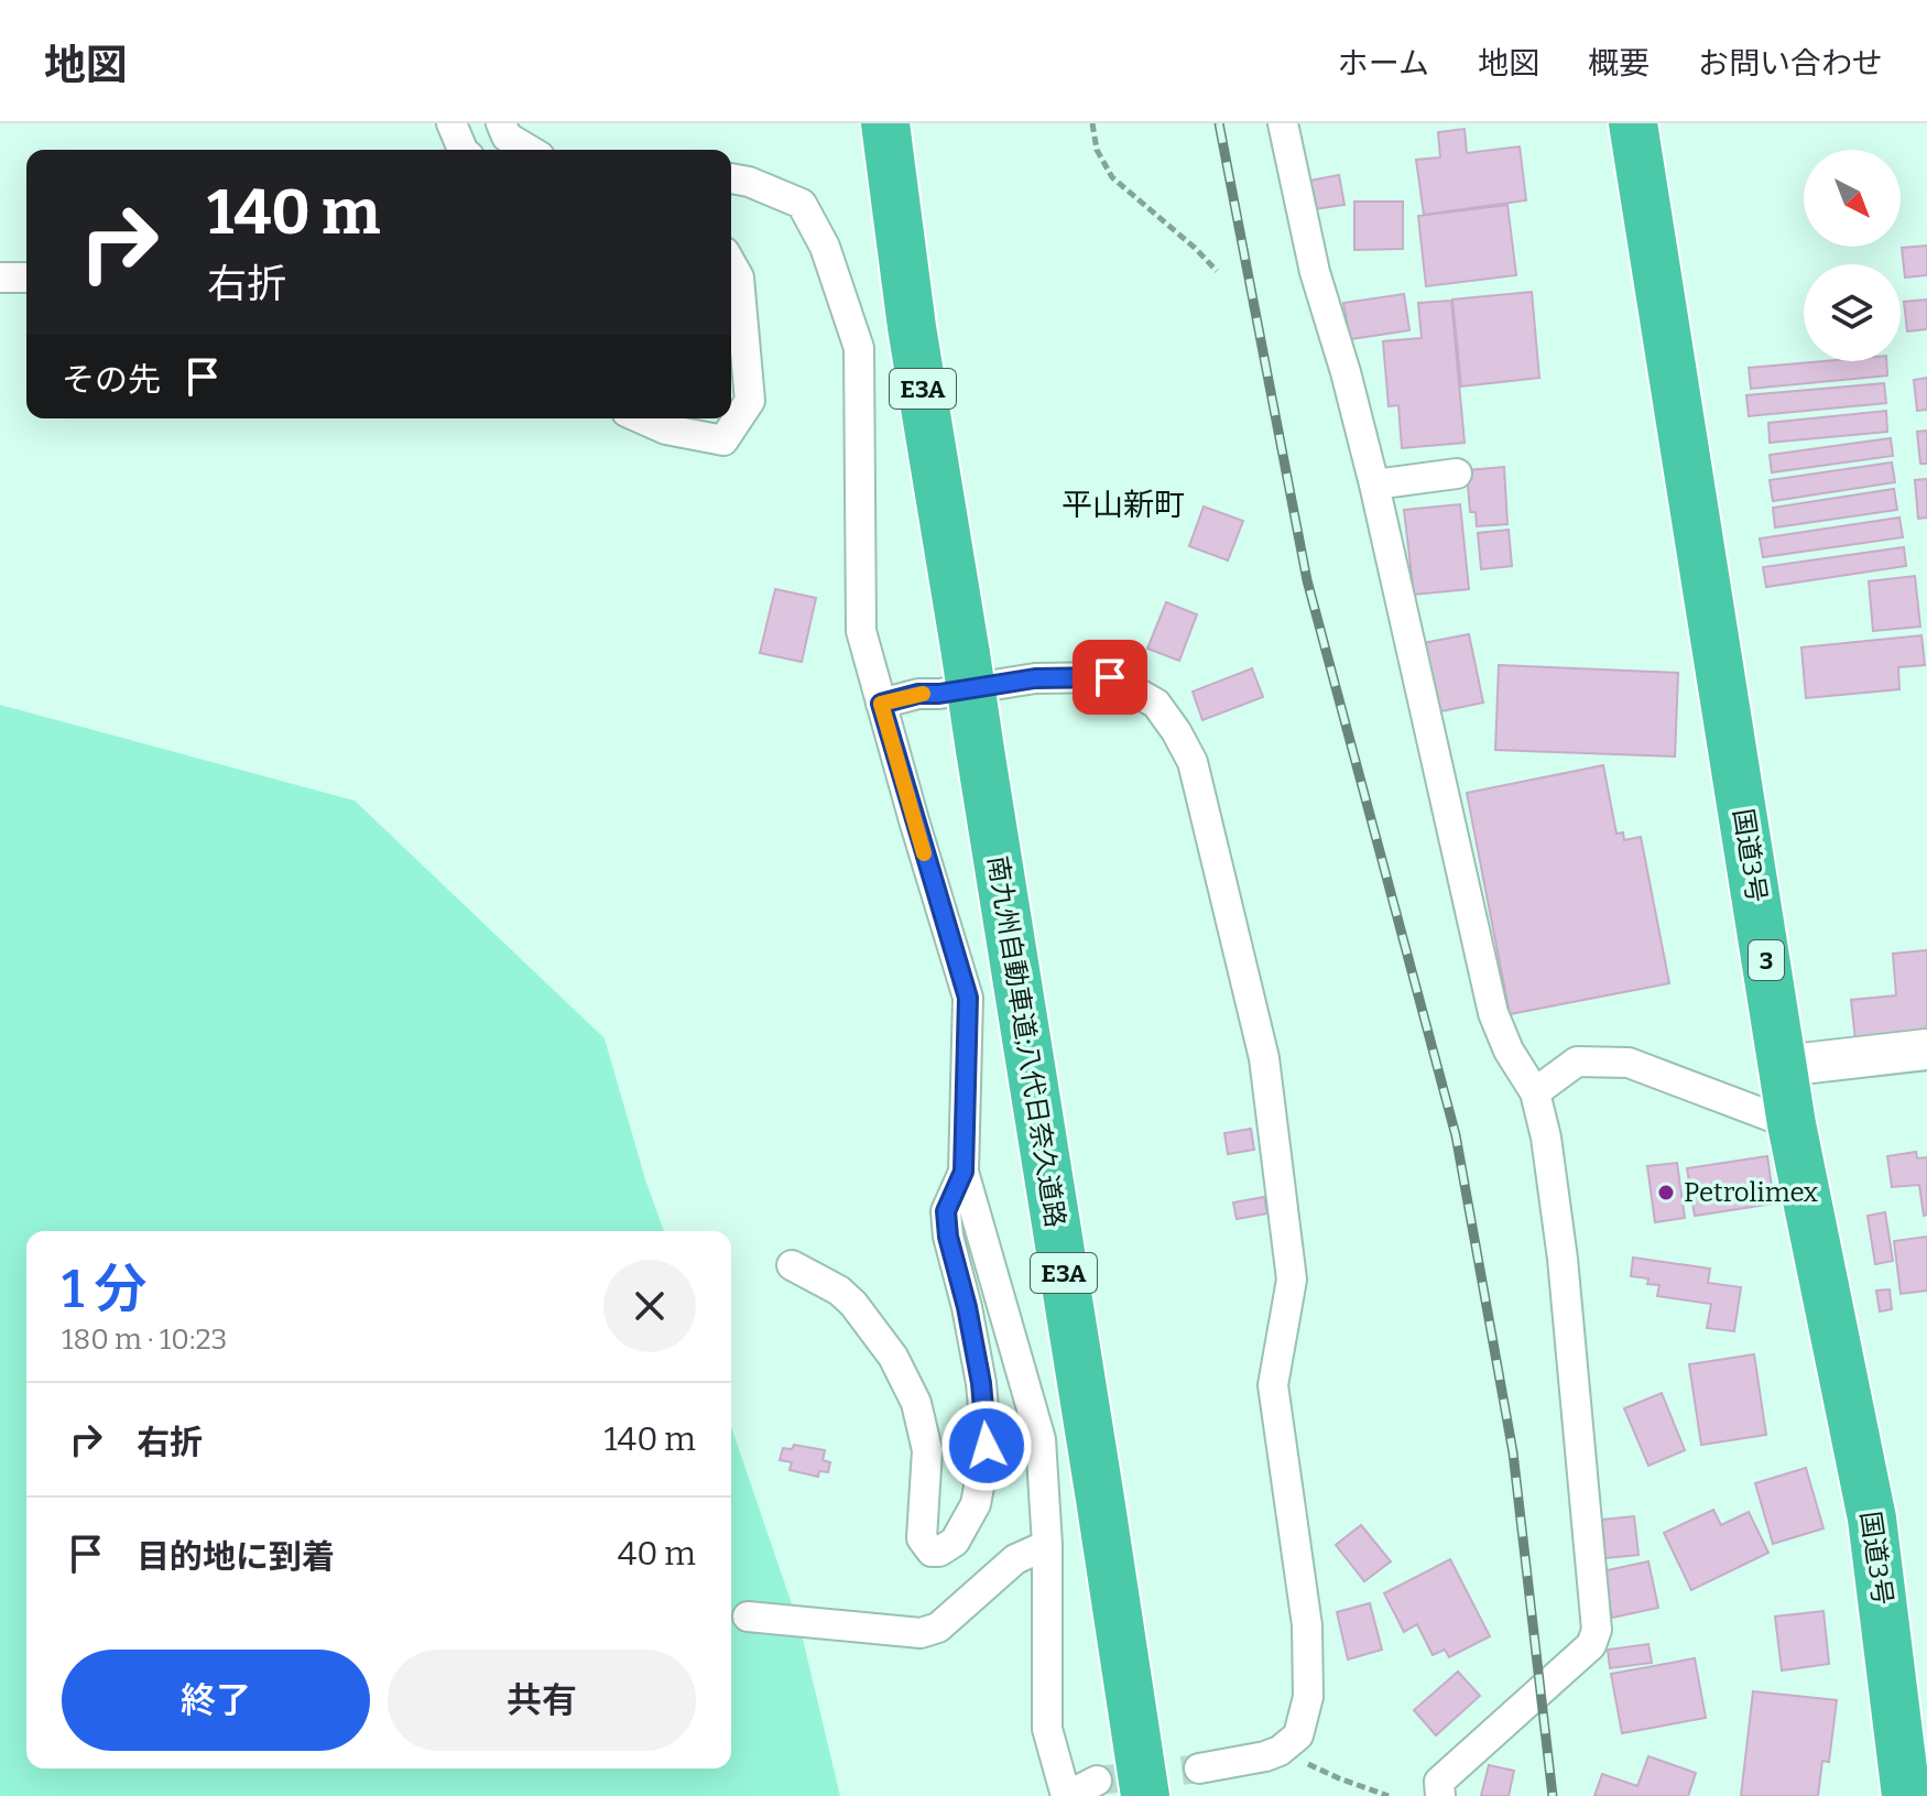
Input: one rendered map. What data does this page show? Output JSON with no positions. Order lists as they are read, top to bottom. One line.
{"streets":{"highway":["E3A","国道3号","3","南九州自動車道;八代日奈久道路"]},"districts":["平山新町"],"places":["Petrolimex"],"north":"bottom right","page":{"header":"地図","nav":["ホーム","地図","概要","お問い合わせ"],"turn":["140 m","右折"],"then":"その先","heading":["1 分","180 m · 10:23"],"list":[{"name":"右折","value":"140 m"},{"name":"目的地に到着","value":"40 m"}],"buttons":["終了","共有"]}}
